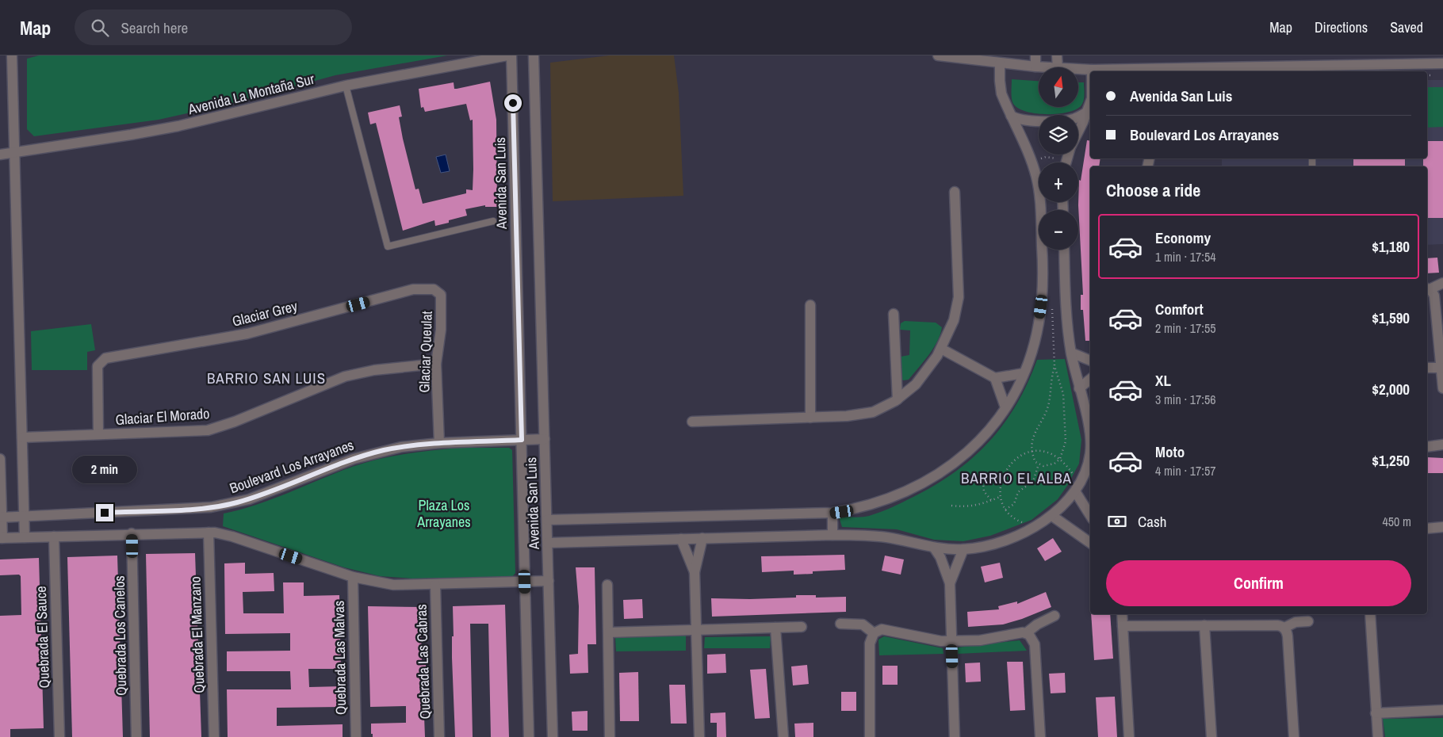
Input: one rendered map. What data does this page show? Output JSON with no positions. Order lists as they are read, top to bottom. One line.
{"streets":{"street":["Avenida La Montaña Sur","Avenida San Luis","Glaciar Grey","Glaciar Queulat","Glaciar El Morado","Boulevard Los Arrayanes","Quebrada El Manzano","Quebrada Los Canelos","Quebrada El Sauce","Quebrada Las Malvas","Quebrada Las Cabras"]},"crossings":[["Avenida San Luis","Boulevard Los Arrayanes"],["Glaciar Grey","Glaciar Queulat"],["Glaciar Grey","Glaciar El Morado"],["Glaciar Queulat","Glaciar El Morado"],["Glaciar Queulat","Boulevard Los Arrayanes"]],"districts":["BARRIO SAN LUIS","BARRIO EL ALBA"],"parks":["Plaza Los Arrayanes"],"north":"top","page":{"header":"Map","search":"Search here","nav":["Map","Directions","Saved"],"map_buttons":["+","−"],"banner":["Avenida San Luis","Boulevard Los Arrayanes"],"heading":"Choose a ride","list":[{"name":"Economy","note":"1 min · 17:54","value":"$1,180"},{"name":"Comfort","note":"2 min · 17:55","value":"$1,590"},{"name":"XL","note":"3 min · 17:56","value":"$2,000"},{"name":"Moto","note":"4 min · 17:57","value":"$1,250"}],"bubble":"2 min","pay":["Cash","450 m"],"buttons":"Confirm"}}
